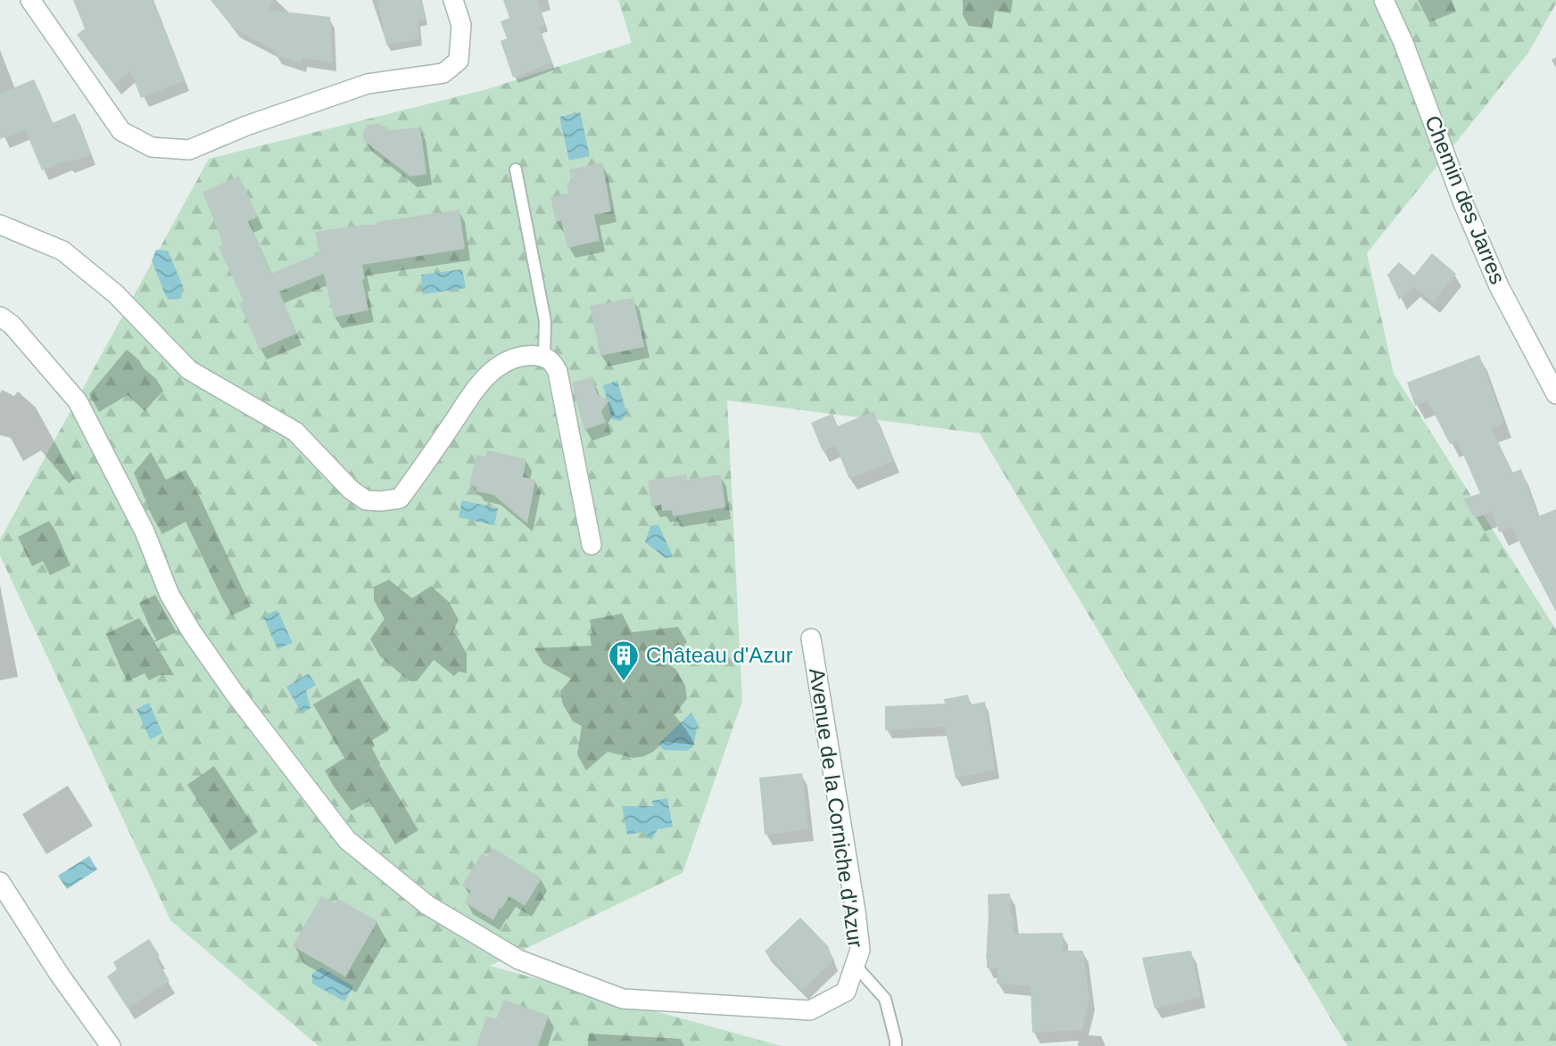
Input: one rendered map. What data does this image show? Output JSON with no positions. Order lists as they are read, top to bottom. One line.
{"streets":{"street":["Chemin des Jarres","Avenue de la Corniche d'Azur"]},"places":{"building":["Château d'Azur"]}}
